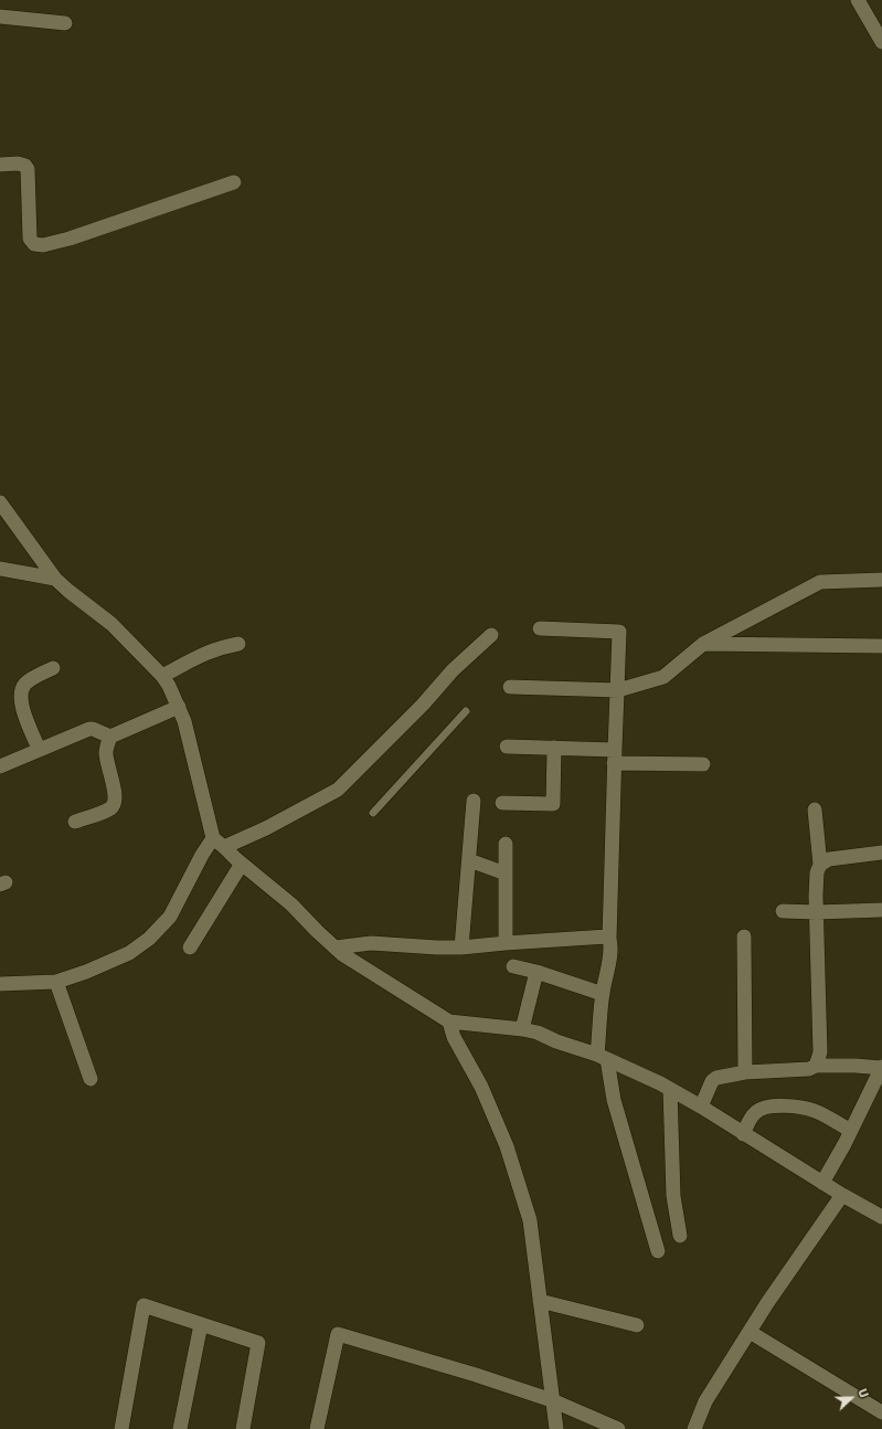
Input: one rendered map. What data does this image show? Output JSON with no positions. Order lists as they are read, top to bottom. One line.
{"north":"right"}
